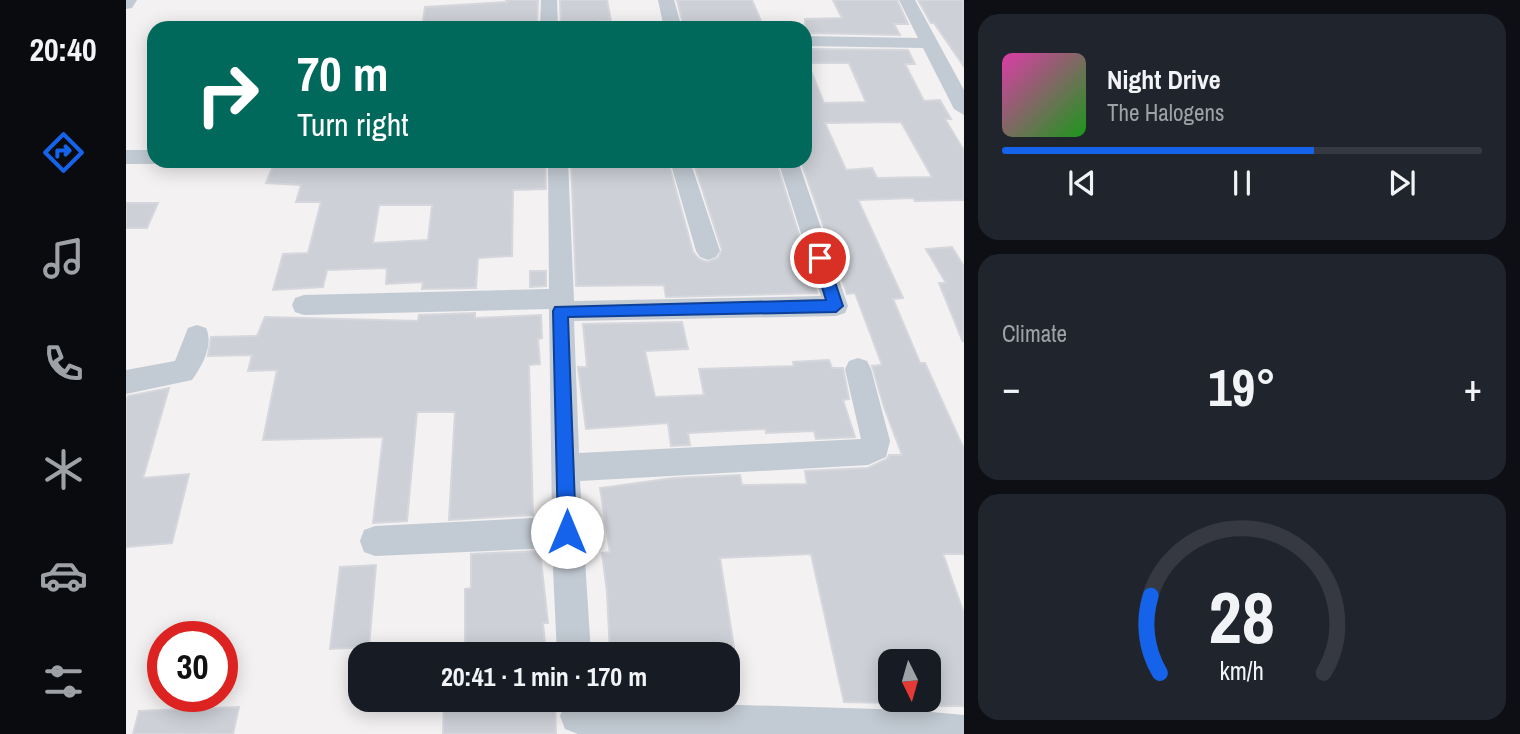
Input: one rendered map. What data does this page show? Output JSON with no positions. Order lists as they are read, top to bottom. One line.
{"north":"bottom","page":{"tabs":"20:40","turn":["70 m","Turn right"],"song":["Night Drive","The Halogens"],"tile":"Climate","heat":["−","19°","+"],"limit":"30","trip":"20:41 · 1 min · 170 m","gauge":["28","km/h"]}}
